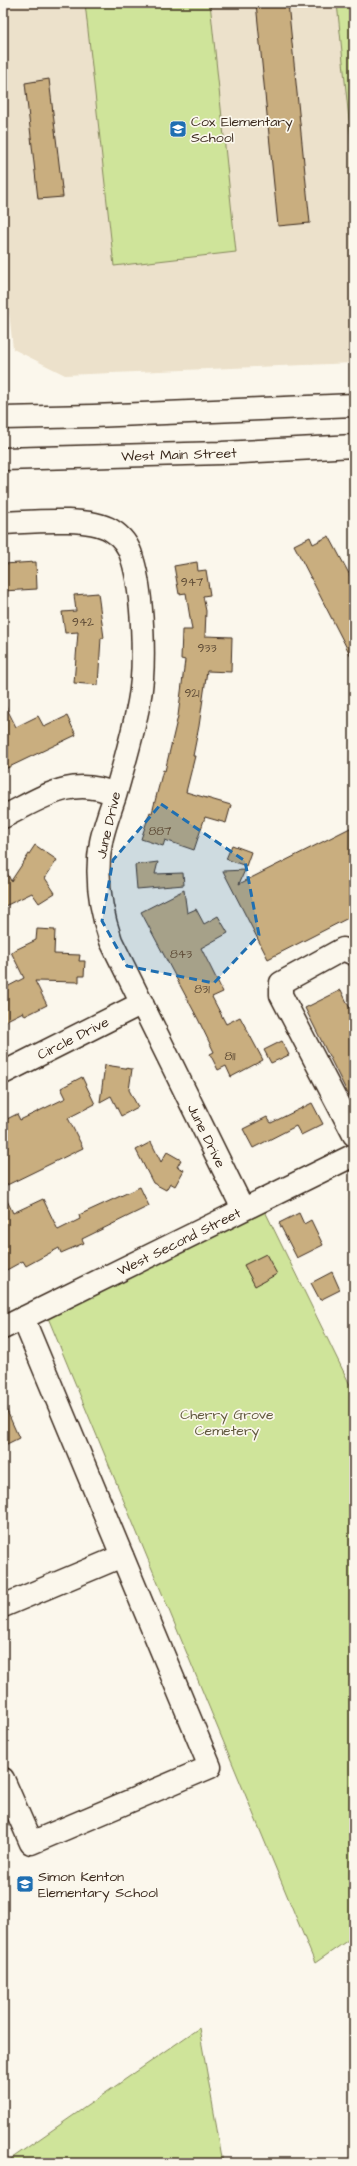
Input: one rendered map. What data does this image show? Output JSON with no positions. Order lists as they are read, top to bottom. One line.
{"streets":{"street":["West Main Street","June Drive","Circle Drive","West Second Street"]},"crossings":[["June Drive","Circle Drive"],["June Drive","West Second Street"]],"parks":["Cherry Grove Cemetery"],"places":{"school or university":["Cox Elementary School","Simon Kenton Elementary School"]},"house_numbers":["947","942","933","921","887","843","831","811"]}
